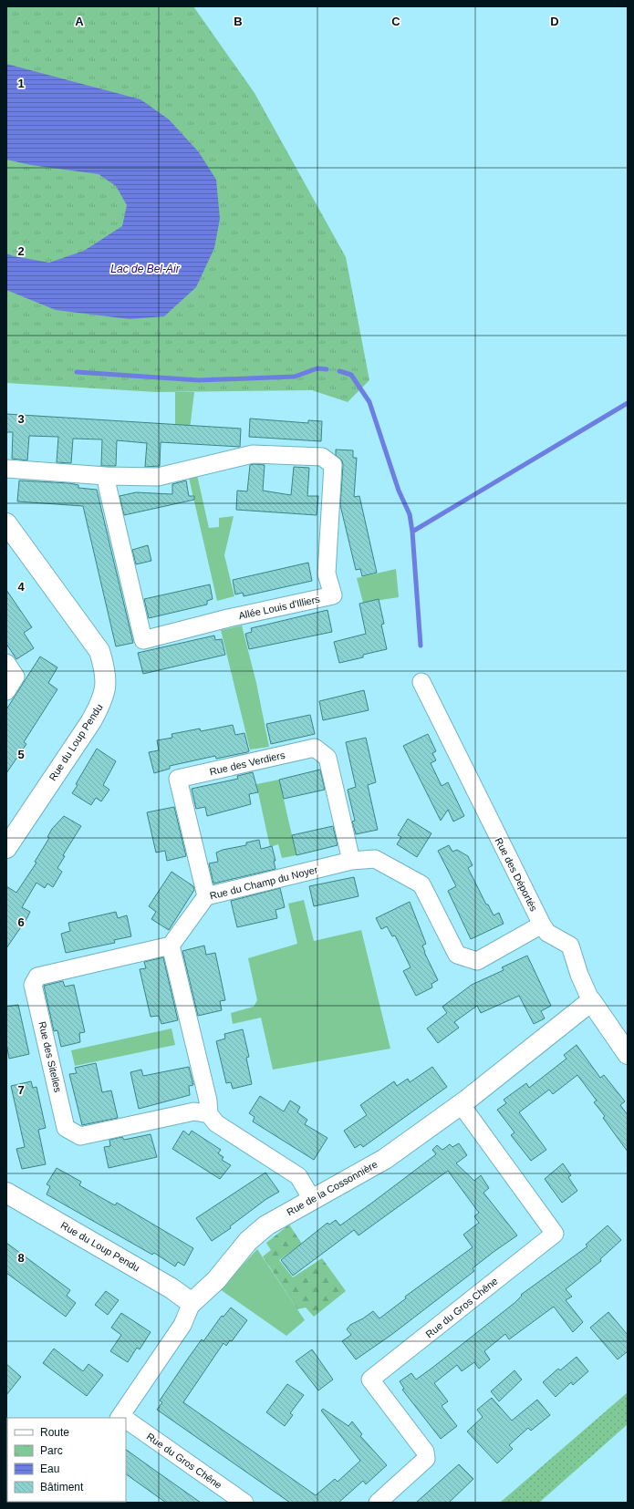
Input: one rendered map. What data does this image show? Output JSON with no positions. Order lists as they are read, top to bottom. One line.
{"streets":{"street":["Allée Louis d'Illiers","Rue du Loup Pendu","Rue des Verdiers","Rue des Déportés","Rue du Champ du Noyer","Rue des Sitelles","Rue de la Cossonnière","Rue du Gros Chêne"]},"crossings":[["Rue du Loup Pendu","Rue de la Cossonnière"],["Rue des Verdiers","Rue du Champ du Noyer"],["Rue des Déportés","Rue du Champ du Noyer"],["Rue des Déportés","Rue de la Cossonnière"],["Rue du Champ du Noyer","Rue des Sitelles"],["Rue de la Cossonnière","Rue du Gros Chêne"]],"water":["Lac de Bel-Air"],"legend":["Route","Parc","Eau","Bâtiment"],"grid":{"columns":["A","B","C","D"],"rows":["1","2","3","4","5","6","7","8"]}}
